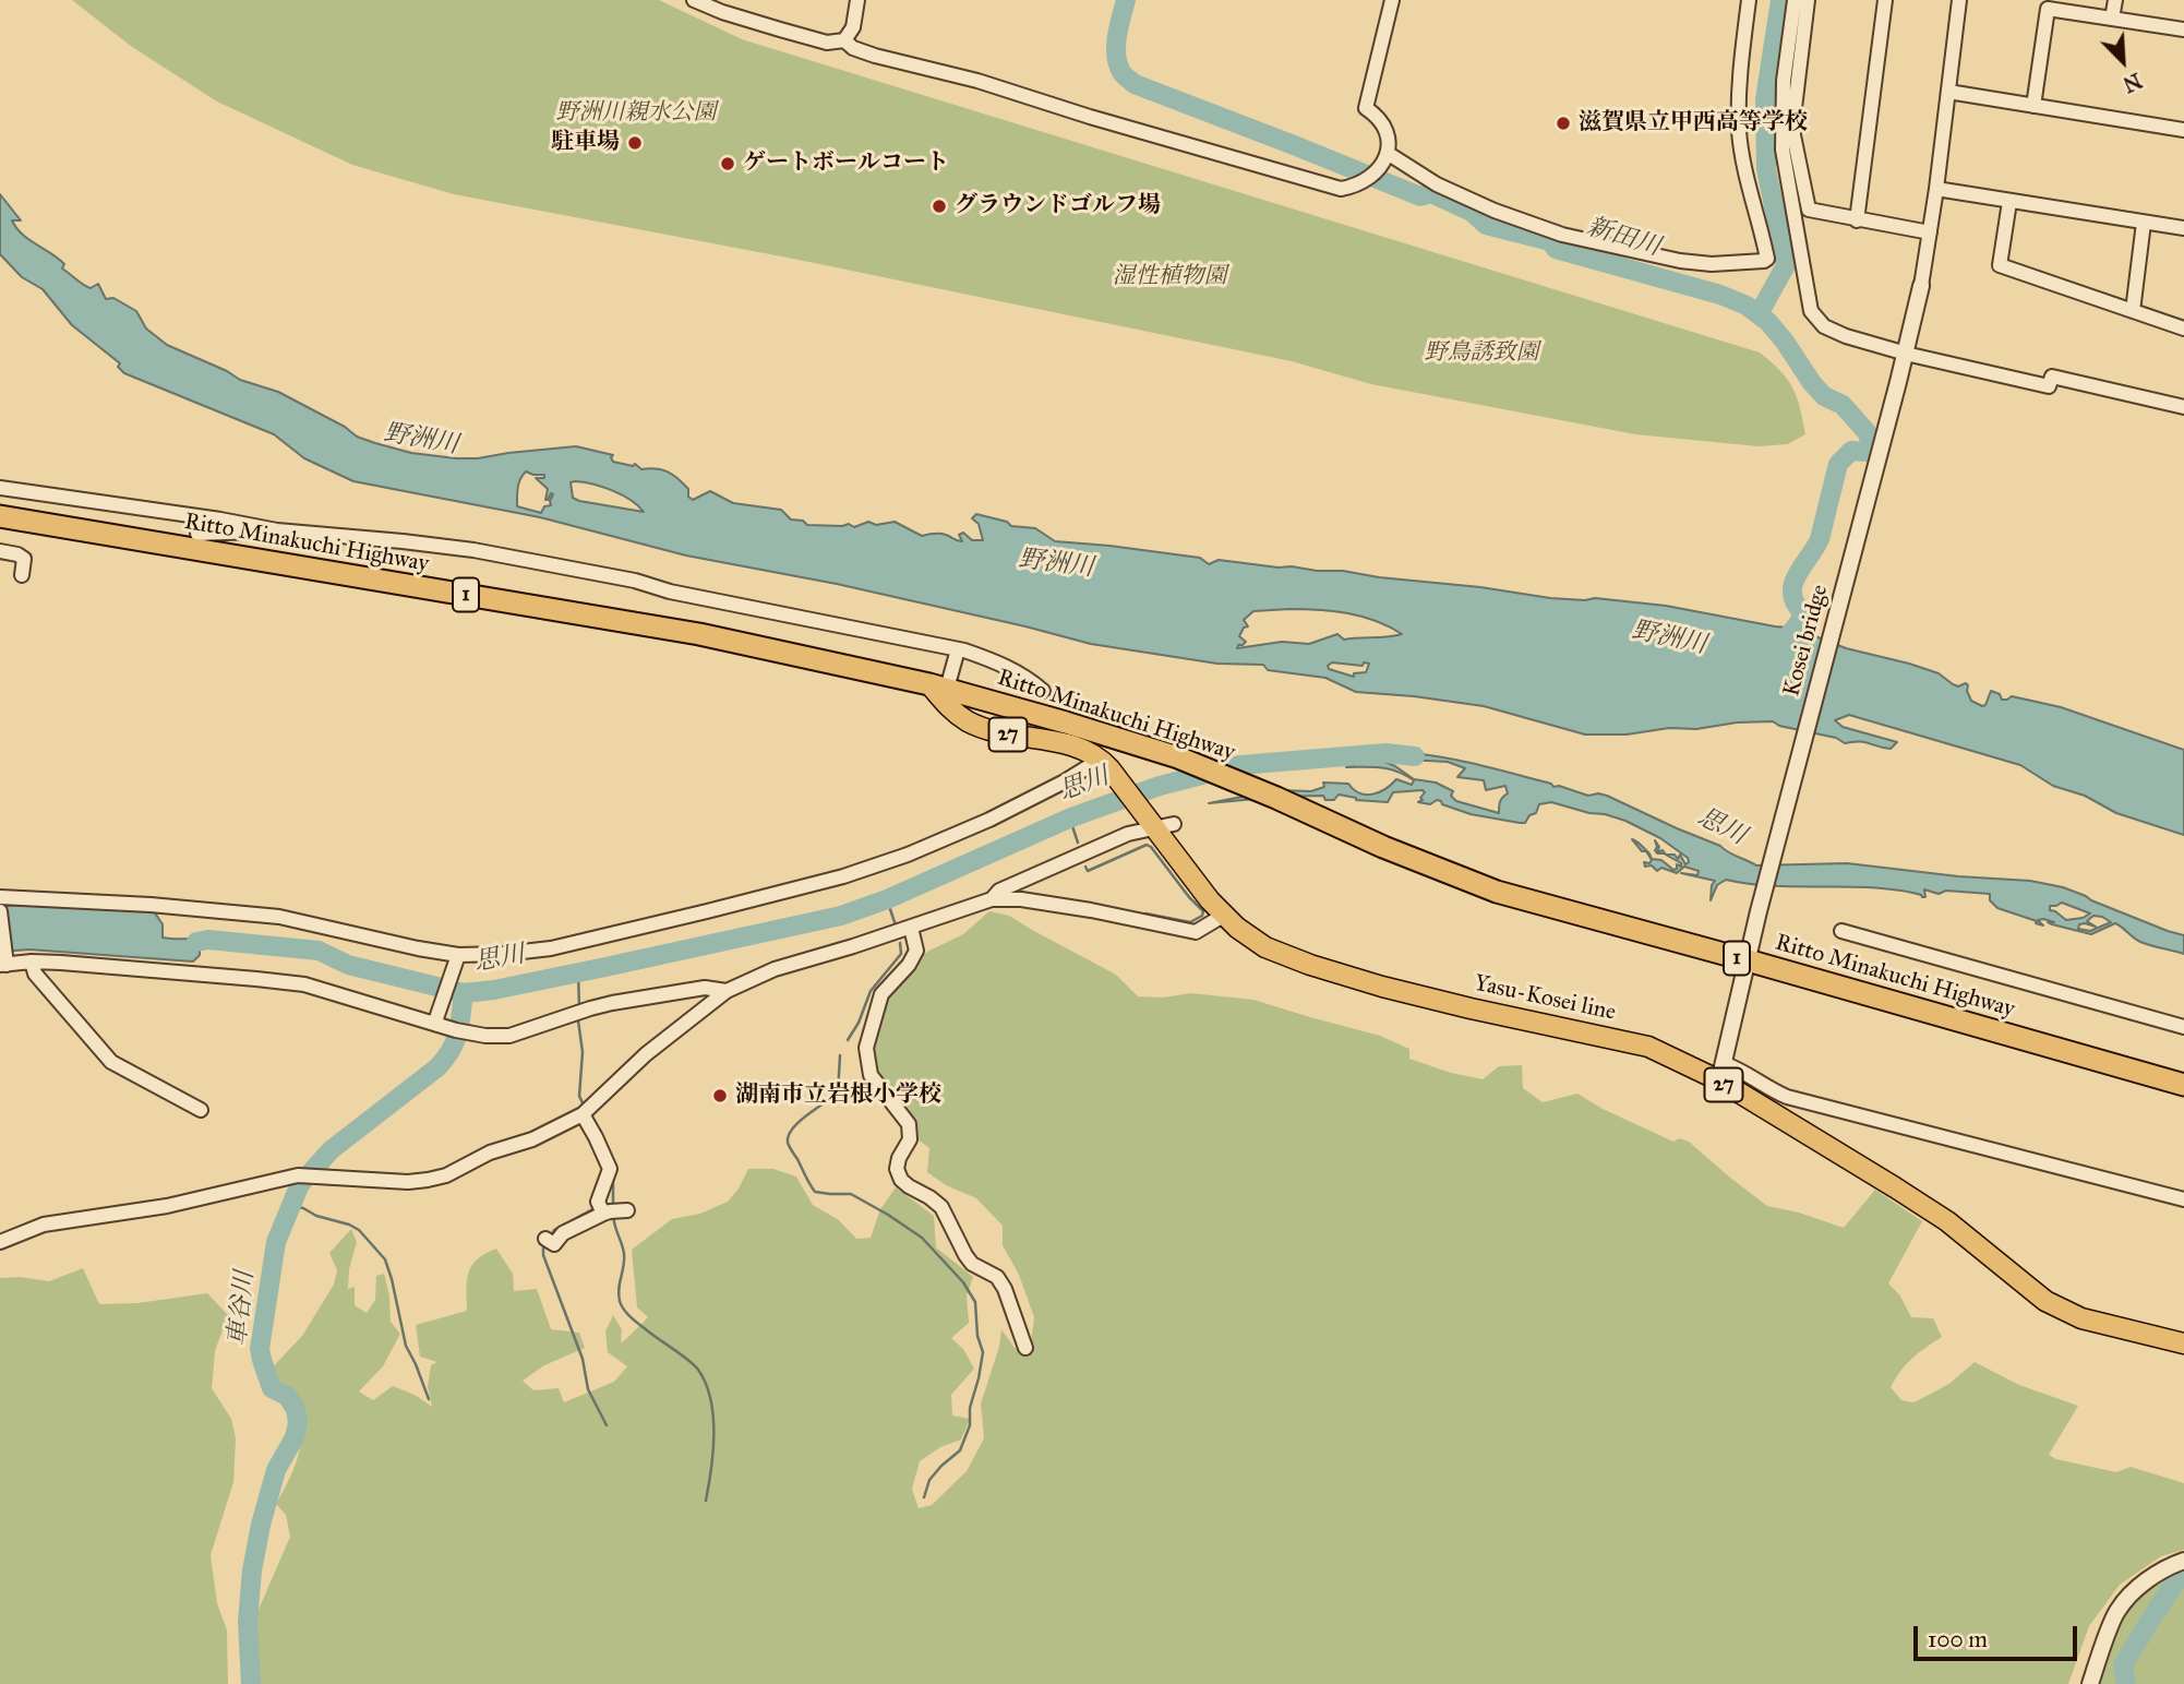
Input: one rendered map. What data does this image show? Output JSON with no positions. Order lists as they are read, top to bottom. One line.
{"streets":{"highway":["Ritto Minakuchi Highway","1"],"main road":["27","Yasu-Kosei line"],"street":["Kosei bridge"]},"crossings":[["Ritto Minakuchi Highway","Kosei bridge"],["Ritto Minakuchi Highway","Yasu-Kosei line"],["Kosei bridge","Yasu-Kosei line"]],"water":["新田川","野洲川","思川","車谷川"],"parks":["野洲川親水公園","湿性植物園","野鳥誘致園"],"places":["滋賀県立甲西高等学校","駐車場","ゲートボールコート","グラウンドゴルフ場","湖南市立岩根小学校"],"scale_bar":"100 m","north":"bottom right"}
